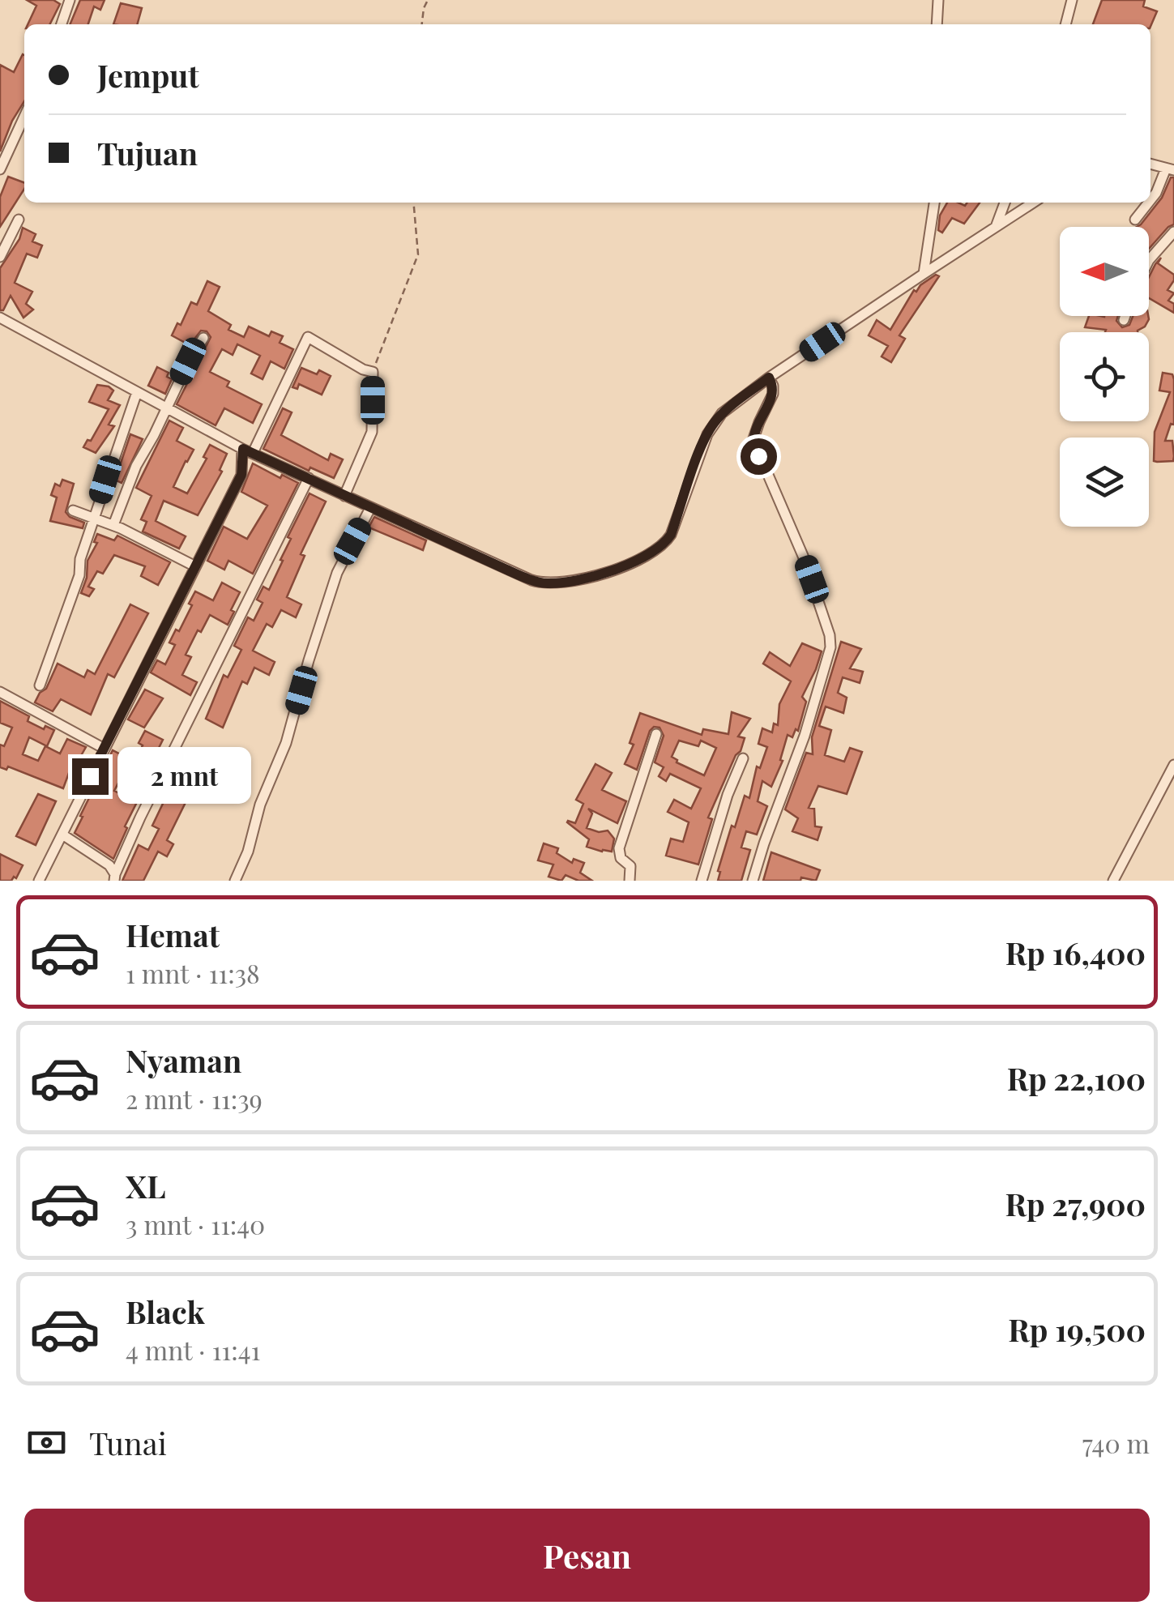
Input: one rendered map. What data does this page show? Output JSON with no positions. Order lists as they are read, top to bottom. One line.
{"north":"left","page":{"banner":["Jemput","Tujuan"],"bubble":"2 mnt","list":[{"name":"Hemat","note":"1 mnt · 11:38","value":"Rp 16,400"},{"name":"Nyaman","note":"2 mnt · 11:39","value":"Rp 22,100"},{"name":"XL","note":"3 mnt · 11:40","value":"Rp 27,900"},{"name":"Black","note":"4 mnt · 11:41","value":"Rp 19,500"}],"pay":["Tunai","740 m"],"buttons":"Pesan"}}
